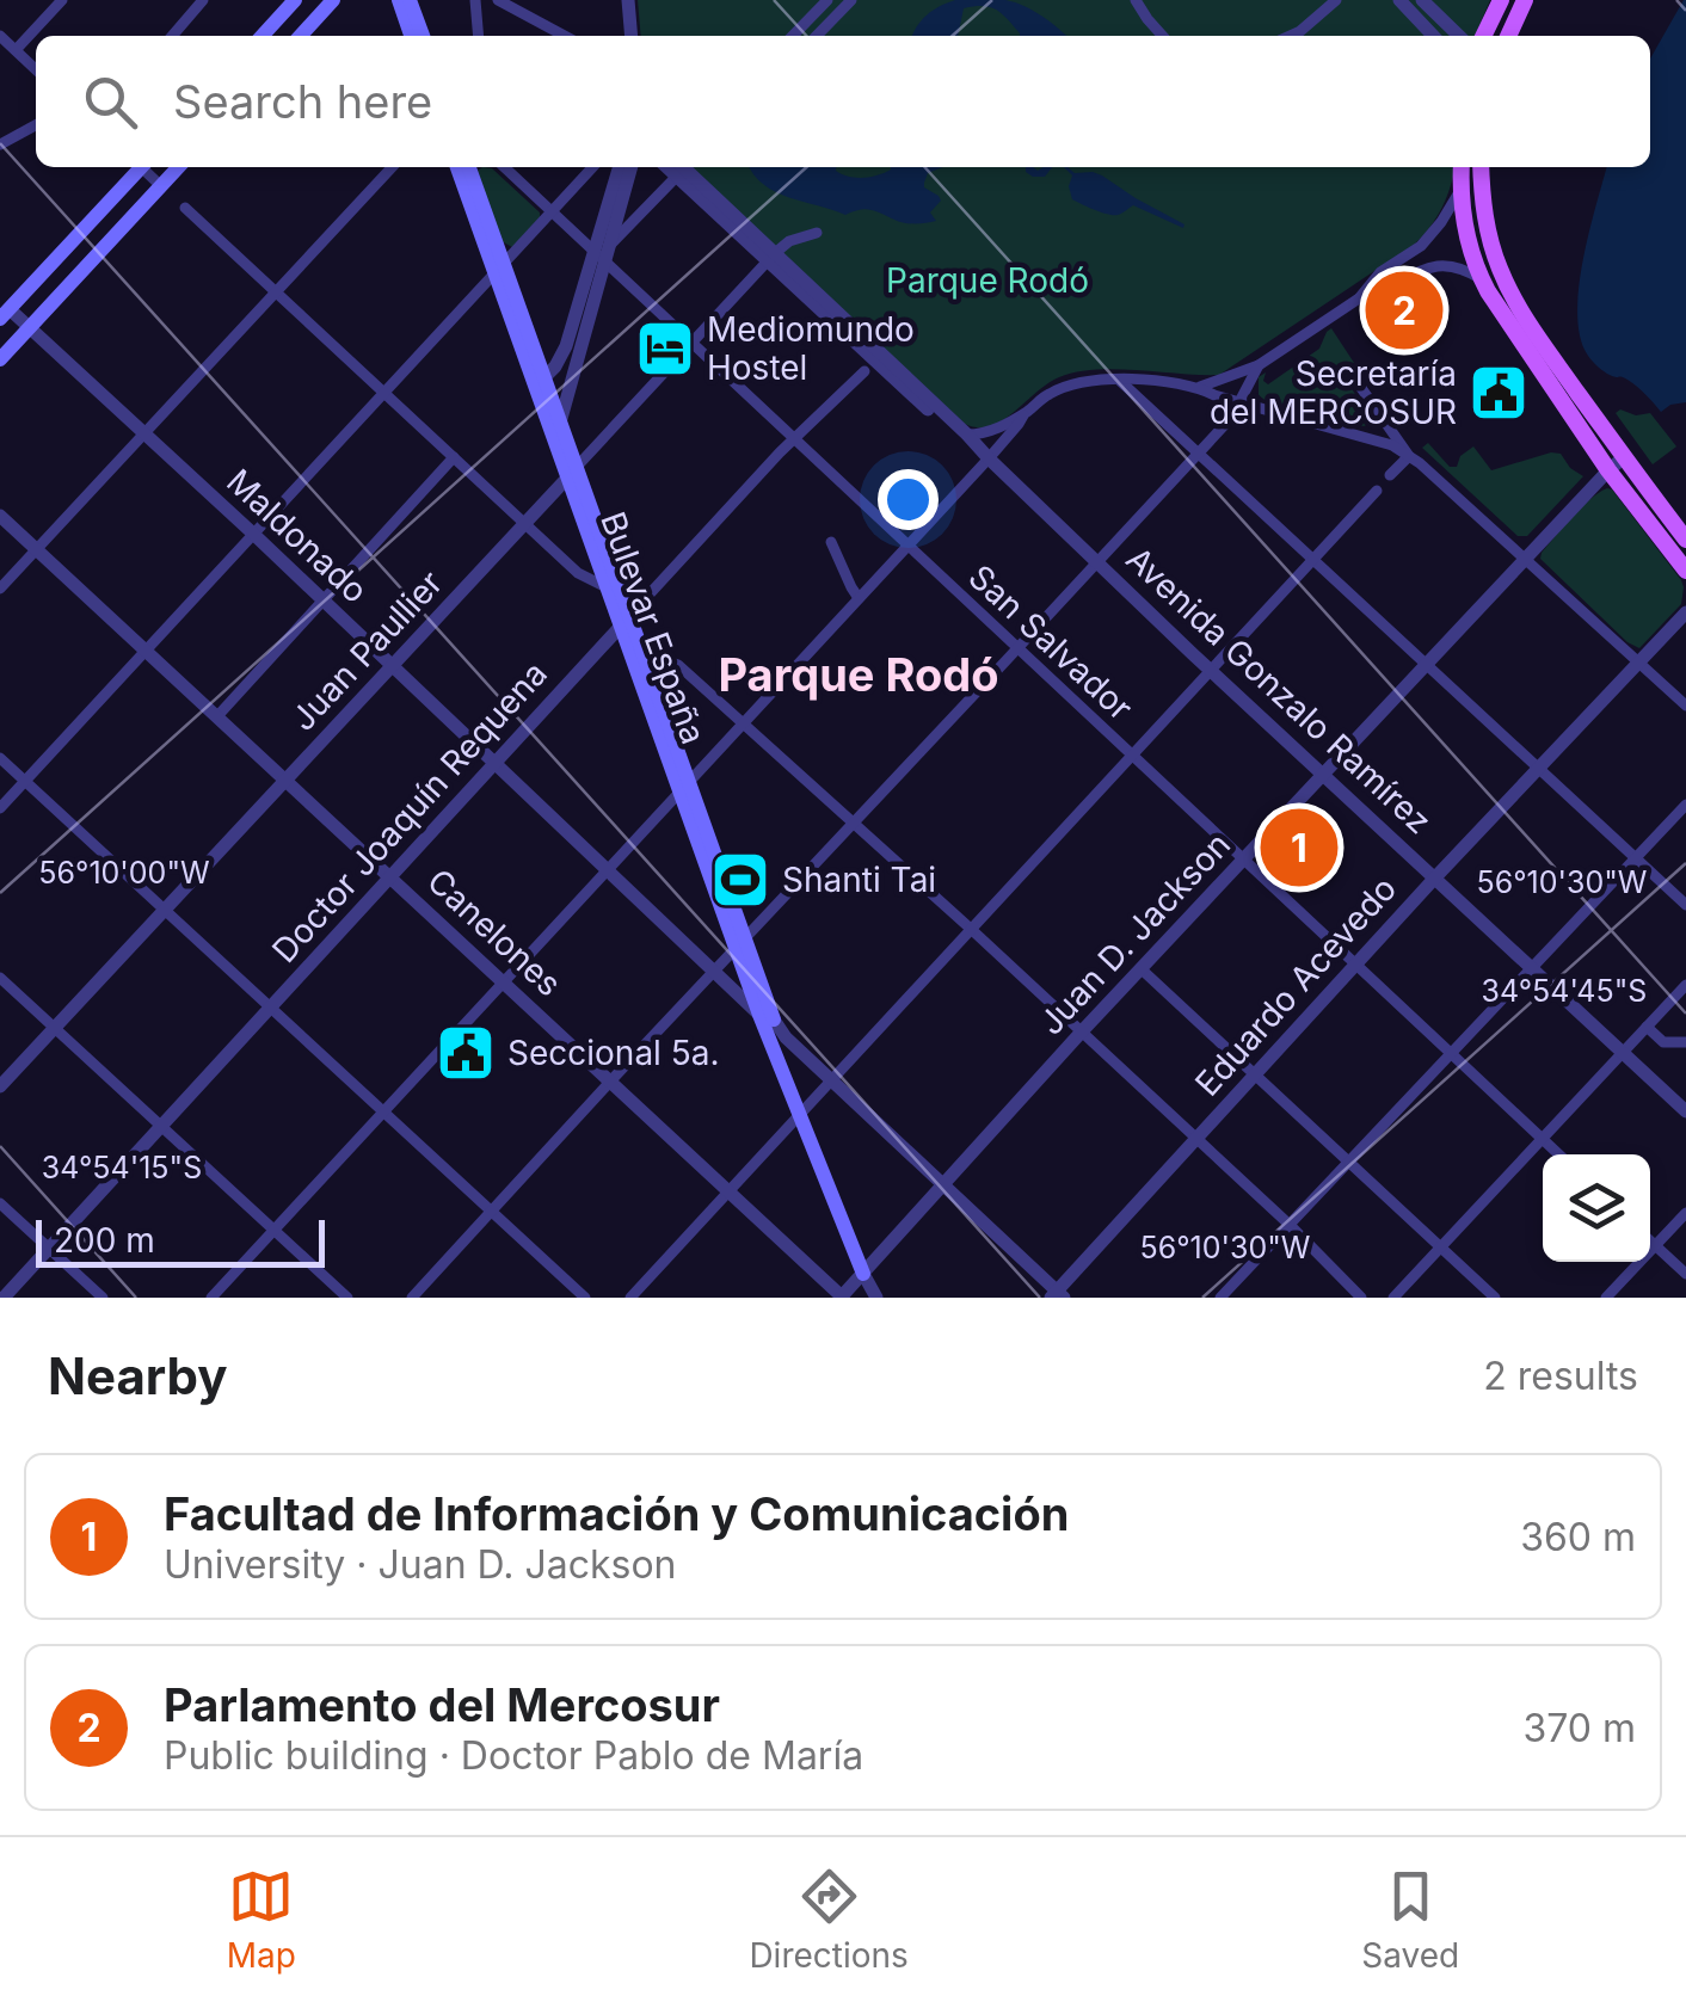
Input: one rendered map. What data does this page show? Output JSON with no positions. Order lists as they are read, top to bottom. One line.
{"streets":{"main road":["Bulevar España"],"street":["Maldonado","San Salvador","Juan Paullier","Avenida Gonzalo Ramírez","Doctor Joaquín Requena","Canelones","Juan D. Jackson","Eduardo Acevedo"]},"crossings":[["Maldonado","Bulevar España"],["Maldonado","Juan Paullier"],["Maldonado","Doctor Joaquín Requena"],["Maldonado","Juan D. Jackson"],["Maldonado","Eduardo Acevedo"],["Bulevar España","Juan Paullier"],["Bulevar España","Doctor Joaquín Requena"],["Bulevar España","Juan D. Jackson"],["San Salvador","Juan Paullier"],["San Salvador","Doctor Joaquín Requena"],["San Salvador","Juan D. Jackson"],["San Salvador","Eduardo Acevedo"],["Juan Paullier","Avenida Gonzalo Ramírez"],["Juan Paullier","Canelones"],["Avenida Gonzalo Ramírez","Juan D. Jackson"],["Avenida Gonzalo Ramírez","Eduardo Acevedo"],["Doctor Joaquín Requena","Canelones"],["Canelones","Juan D. Jackson"]],"districts":["Parque Rodó"],"parks":["Parque Rodó"],"places":{"hotel":["Mediomundo Hostel"],"public building":["Secretaría del MERCOSUR","Seccional 5a."],"sports":["Shanti Tai"]},"scale_bar":"200 m","page":{"search":"Search here","pins":["2","1"],"scale":"200 m","heading":["Nearby","2 results"],"list":[{"mark":"1","name":"Facultad de Información y Comunicación","note":"University · Juan D. Jackson","value":"360 m"},{"mark":"2","name":"Parlamento del Mercosur","note":"Public building · Doctor Pablo de María","value":"370 m"}],"nav":["Map","Directions","Saved"]},"coordinates":["56°10'00\"W","56°10'30\"W","34°54'45\"S","34°54'15\"S"]}
